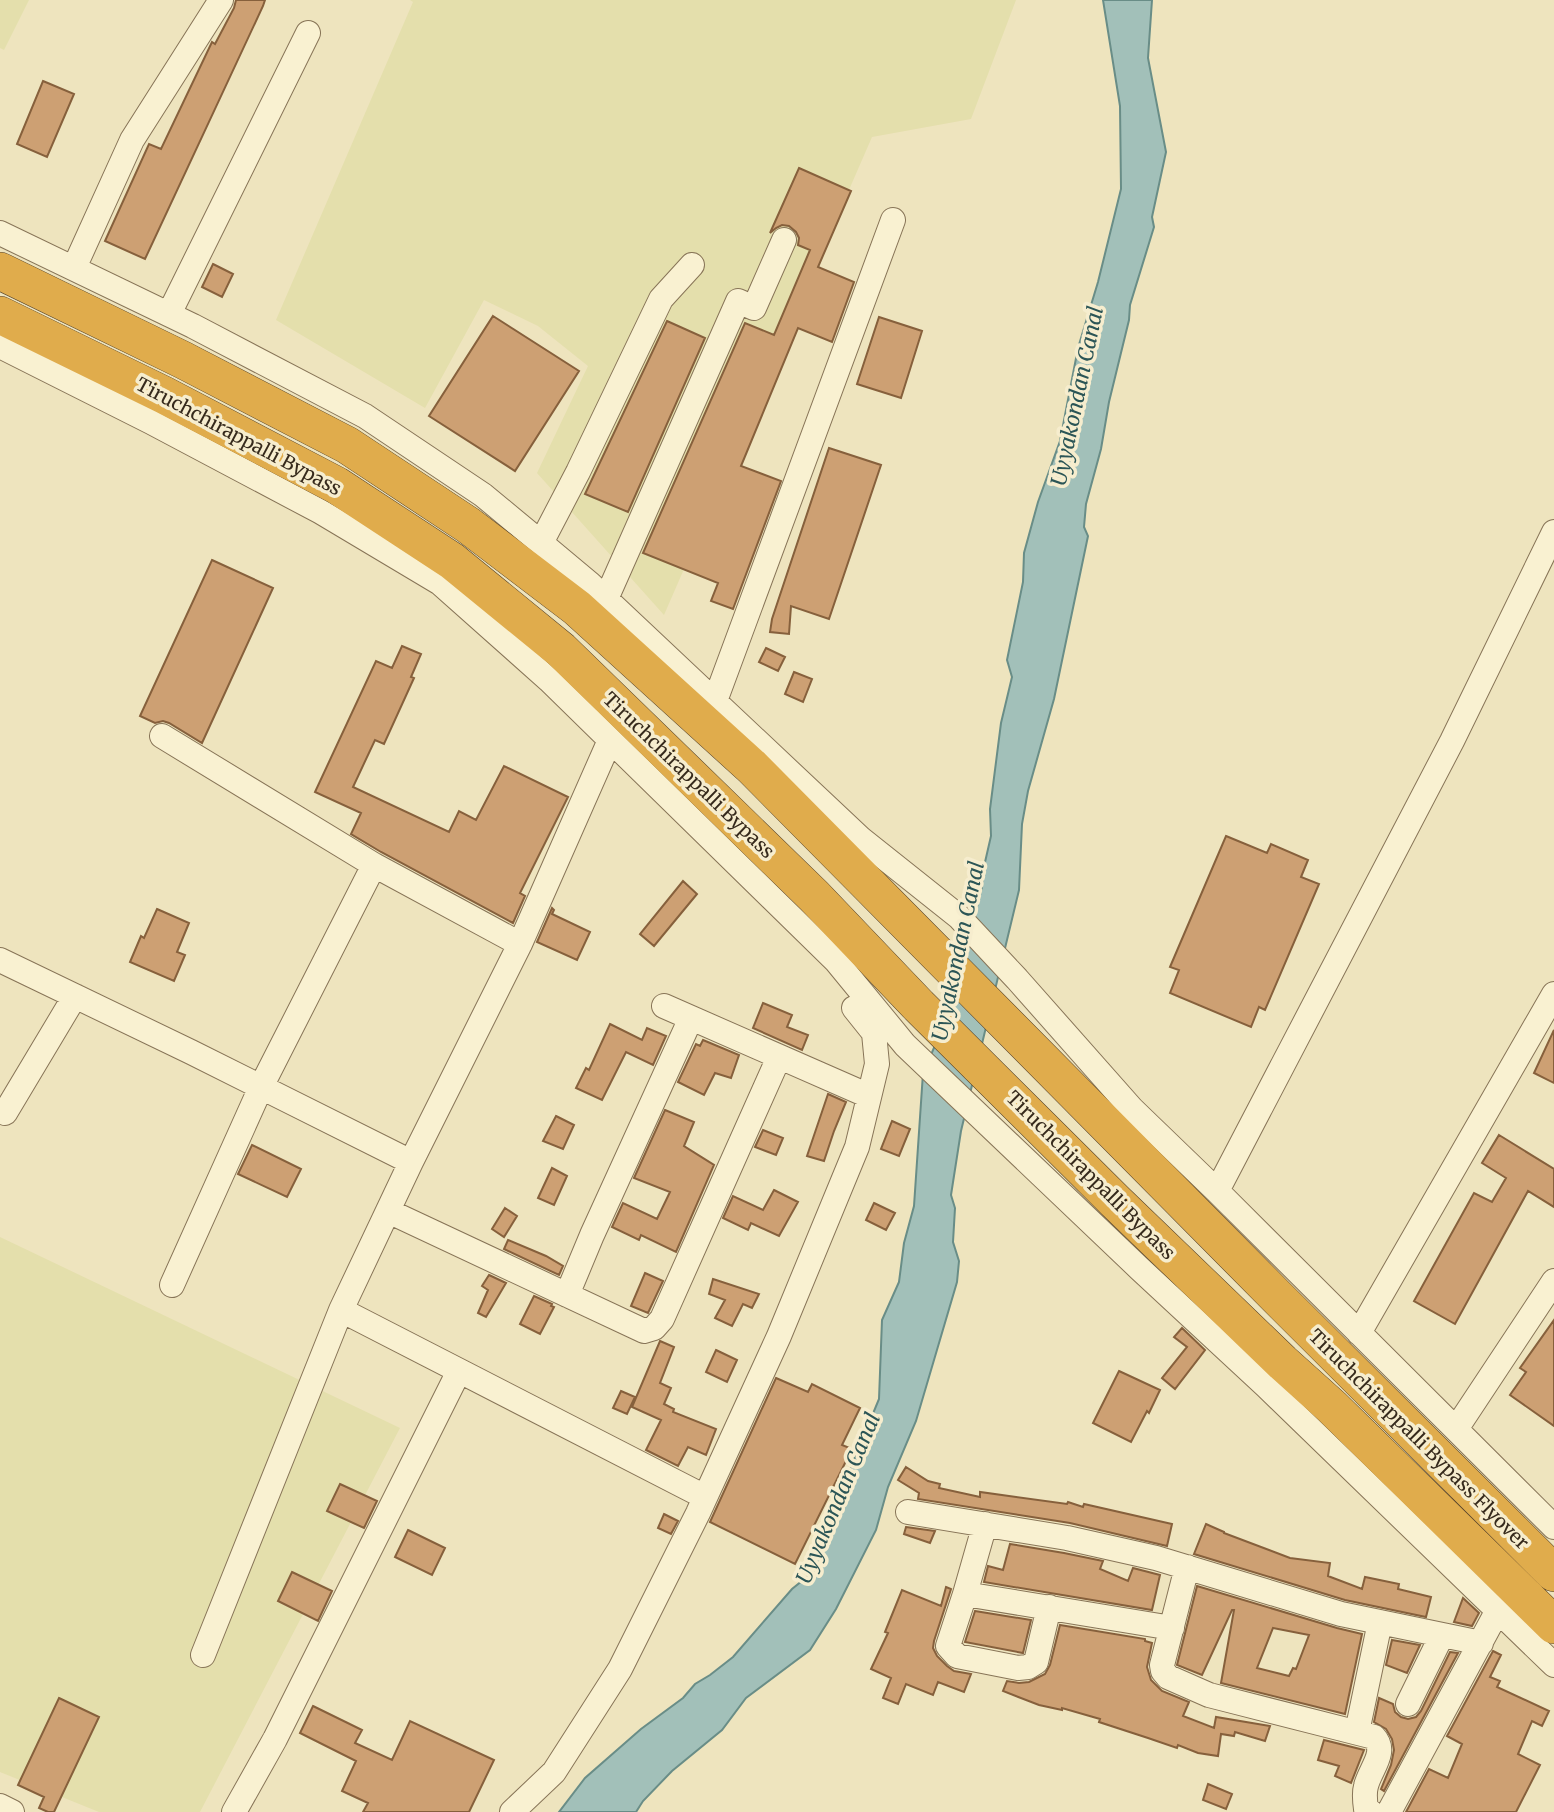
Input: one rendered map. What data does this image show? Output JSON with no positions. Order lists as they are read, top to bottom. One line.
{"streets":{"highway":["Tiruchchirappalli Bypass","Tiruchchirappalli Bypass Flyover"]},"crossings":[["Tiruchchirappalli Bypass","Tiruchchirappalli Bypass Flyover"]],"water":["Uyyakondan Canal"]}
